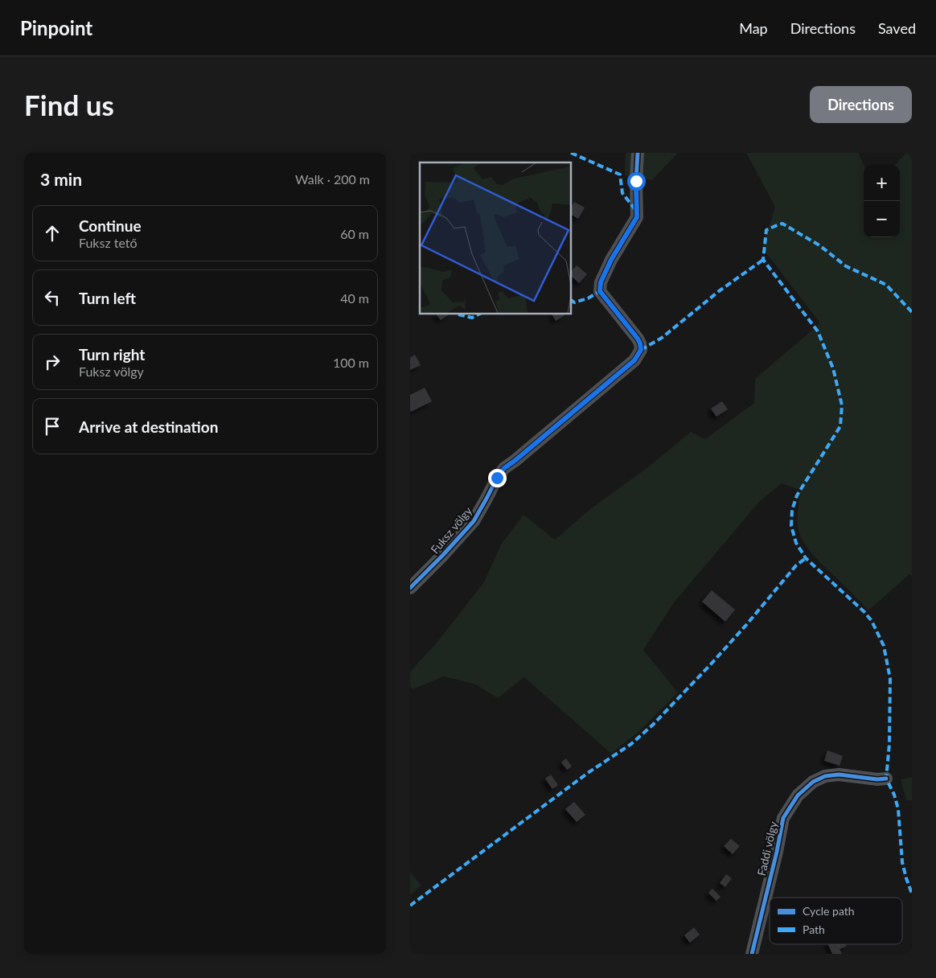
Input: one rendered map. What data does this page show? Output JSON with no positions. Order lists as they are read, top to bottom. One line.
{"streets":{"street":["Fuksz völgy","Faddi völgy"]},"legend":["Cycle path","Path"],"page":{"header":"Pinpoint","nav":["Map","Directions","Saved"],"buttons":"Directions","title":"Find us","heading":["3 min","Walk · 200 m"],"map_buttons":["+","−"],"list":[["Continue","Fuksz tető","60 m"],["Turn left","40 m"],["Turn right","Fuksz völgy","100 m"],"Arrive at destination"]}}
